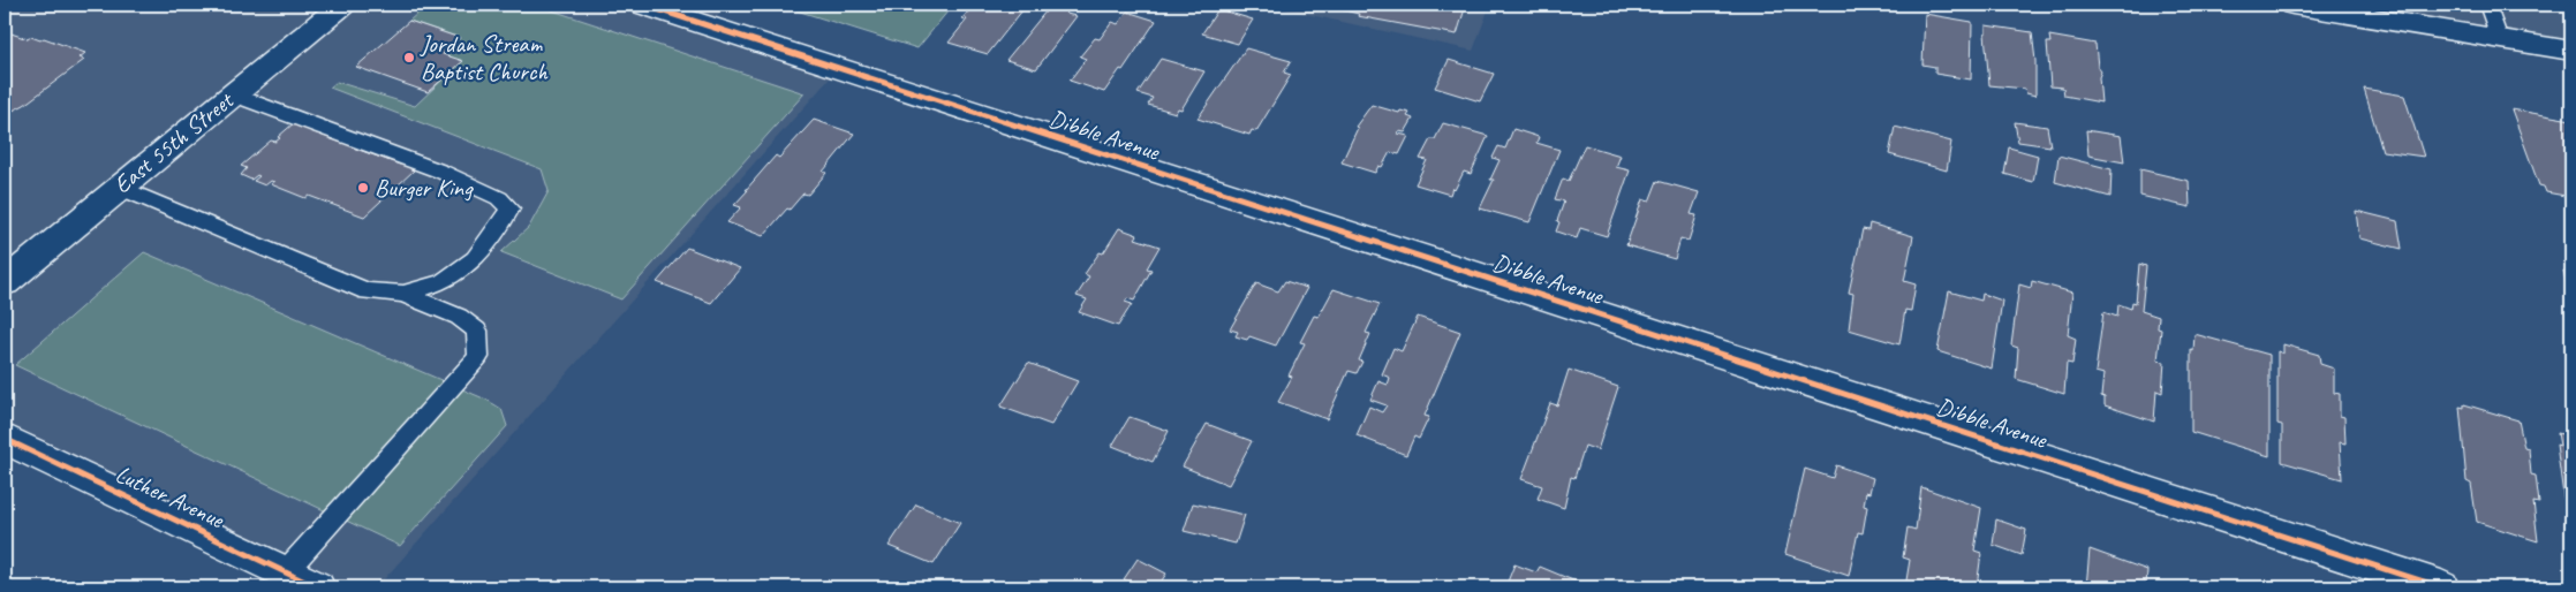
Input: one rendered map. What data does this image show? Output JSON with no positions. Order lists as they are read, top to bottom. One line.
{"streets":{"street":["Dibble Avenue","East 55th Street","Luther Avenue"]},"places":["Jordan Stream Baptist Church","Burger King"]}
